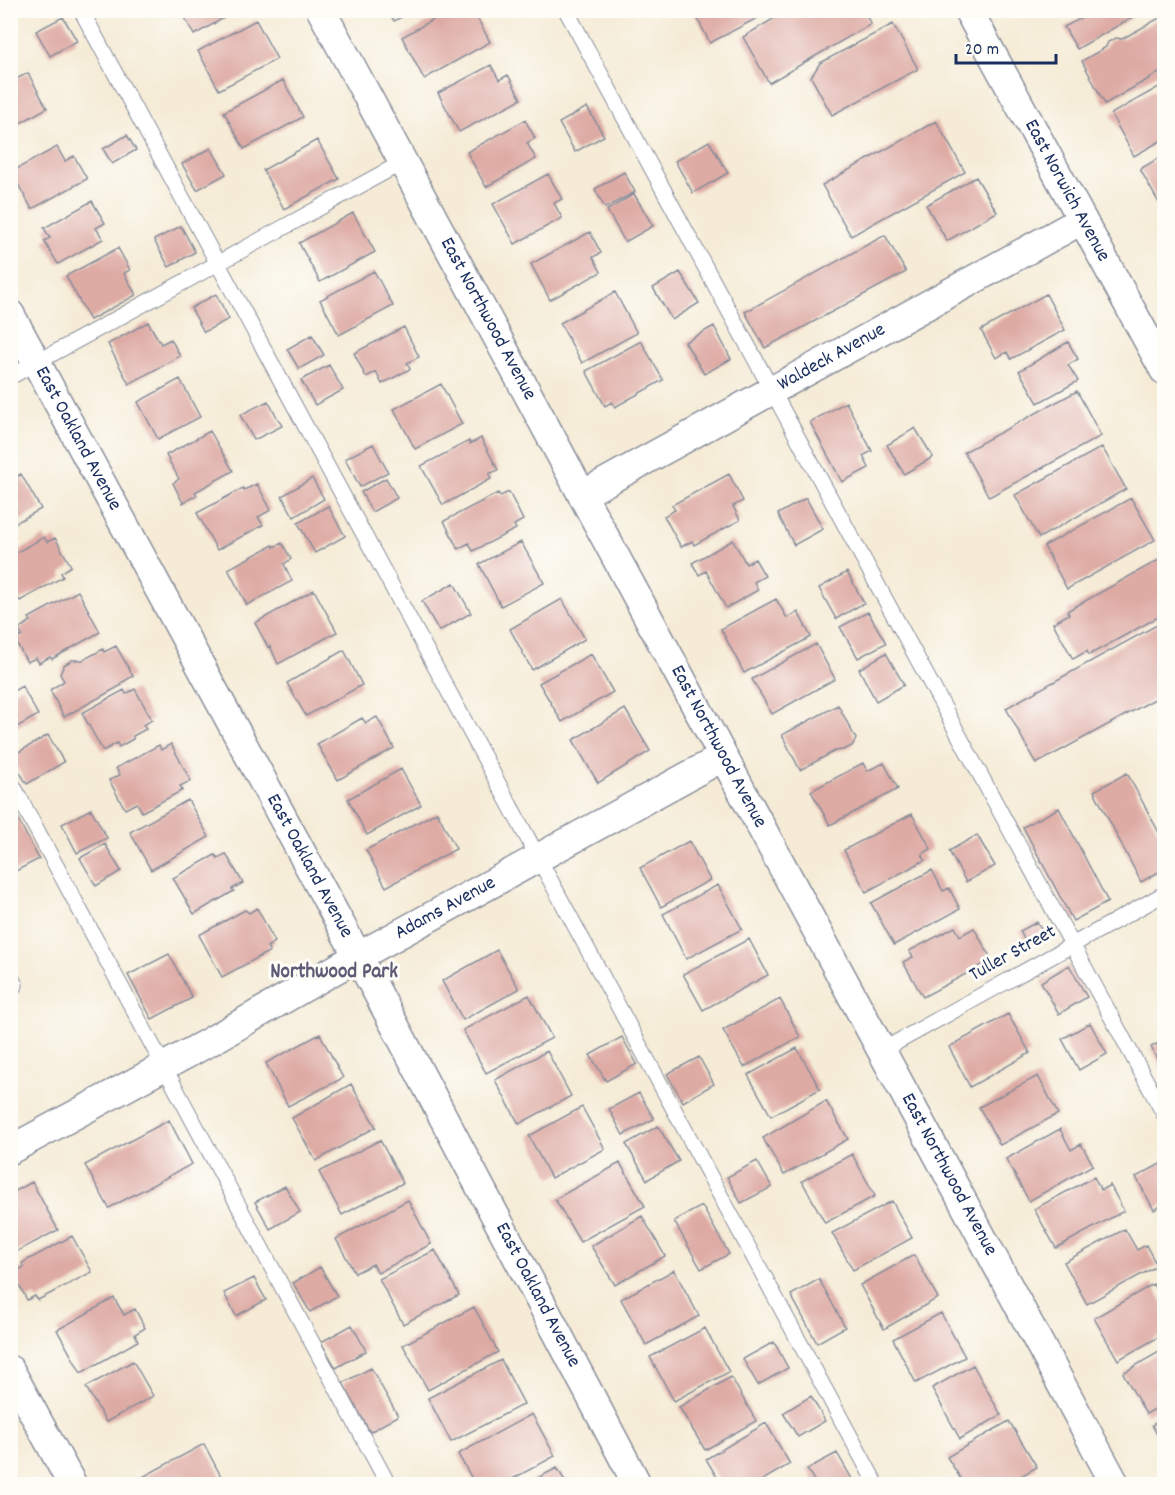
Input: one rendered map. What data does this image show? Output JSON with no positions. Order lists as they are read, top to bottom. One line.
{"streets":{"street":["East Norwich Avenue","East Northwood Avenue","Waldeck Avenue","East Oakland Avenue","Adams Avenue"],"lane":["Tuller Street"]},"crossings":[["East Norwich Avenue","Waldeck Avenue"],["East Northwood Avenue","Waldeck Avenue"],["East Northwood Avenue","Adams Avenue"],["East Northwood Avenue","Tuller Street"],["East Oakland Avenue","Adams Avenue"]],"districts":["Northwood Park"],"scale_bar":"20 m"}
